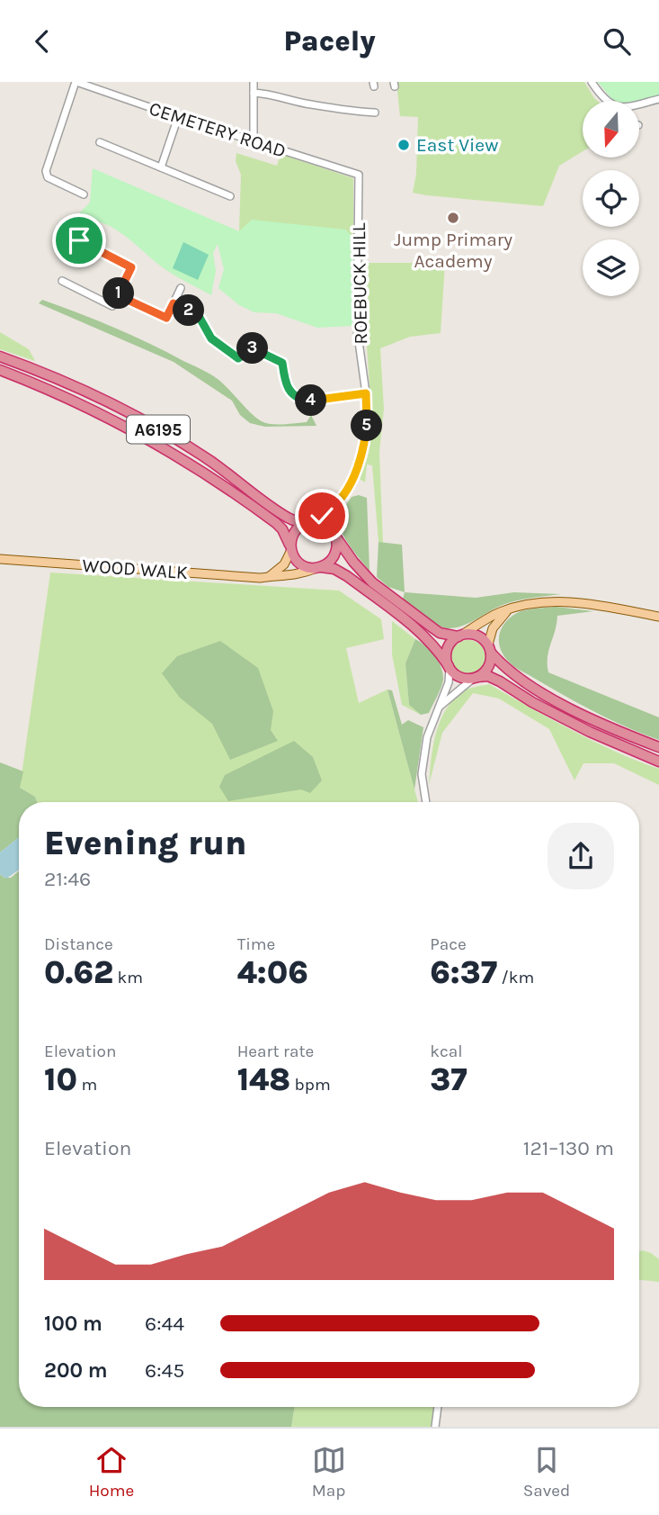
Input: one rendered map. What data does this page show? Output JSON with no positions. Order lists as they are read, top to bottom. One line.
{"streets":{"highway":["A6195"],"main road":["WOOD WALK"],"street":["CEMETERY ROAD","ROEBUCK HILL"]},"crossings":[["CEMETERY ROAD","ROEBUCK HILL"],["ROEBUCK HILL","A6195"],["ROEBUCK HILL","WOOD WALK"],["A6195","WOOD WALK"]],"places":["East View","Jump Primary Academy"],"north":"bottom","page":{"header":"Pacely","pins":["1","2","3","4","5"],"heading":["Evening run","21:46"],"stats":[["Distance","0.62 km"],["Time","4:06"],["Pace","6:37 /km"],["Elevation","10 m"],["Heart rate","148 bpm"],["kcal","37"]],"chart":["Elevation","121–130 m"],"list":[{"name":"100 m","note":"6:44"},{"name":"200 m","note":"6:45"}],"tabs":["Home","Map","Saved"]}}
